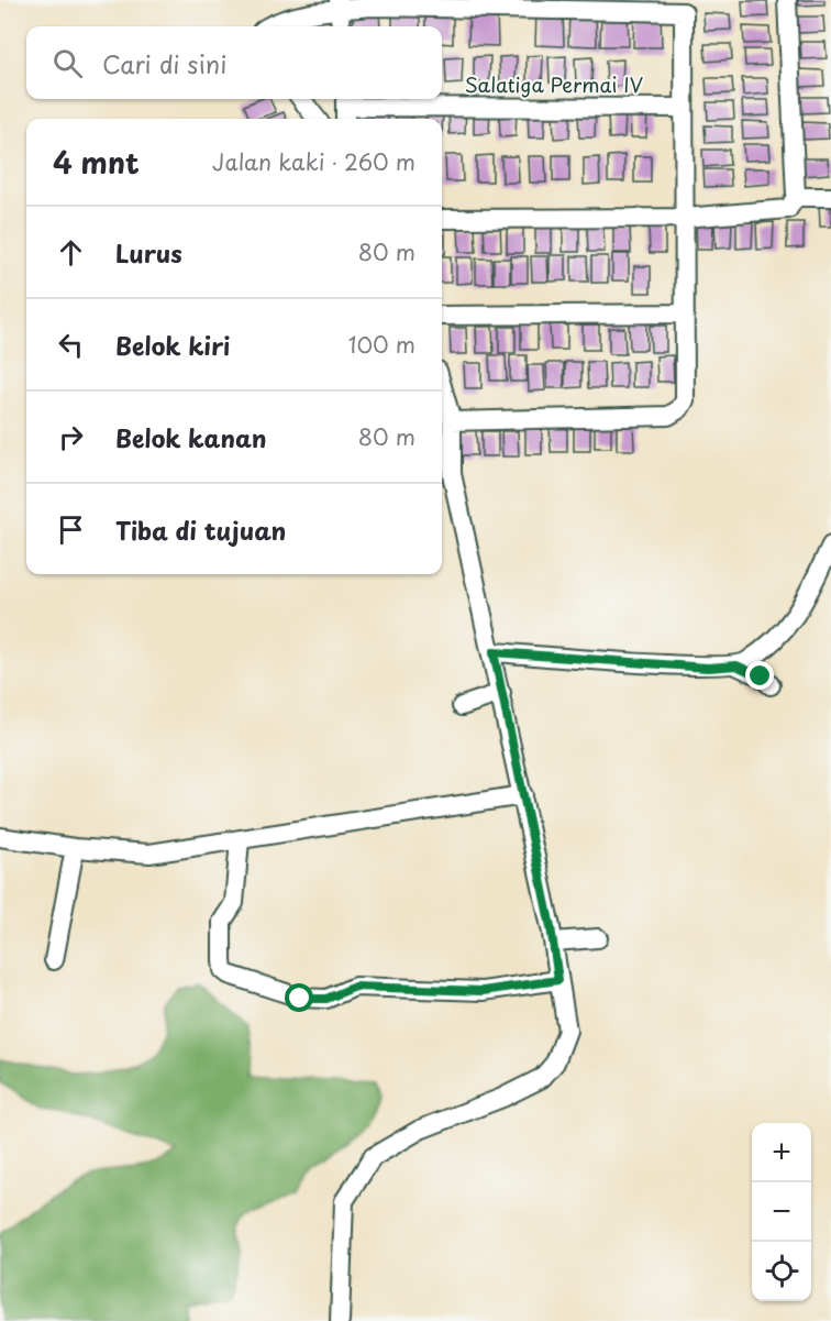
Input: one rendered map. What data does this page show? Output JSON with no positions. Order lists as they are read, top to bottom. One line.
{"streets":{"street":["Salatiga Permai IV"]},"page":{"search":"Cari di sini","heading":["4 mnt","Jalan kaki · 260 m"],"list":[["Lurus","80 m"],["Belok kiri","100 m"],["Belok kanan","80 m"],"Tiba di tujuan"],"map_buttons":["+","−"]}}
